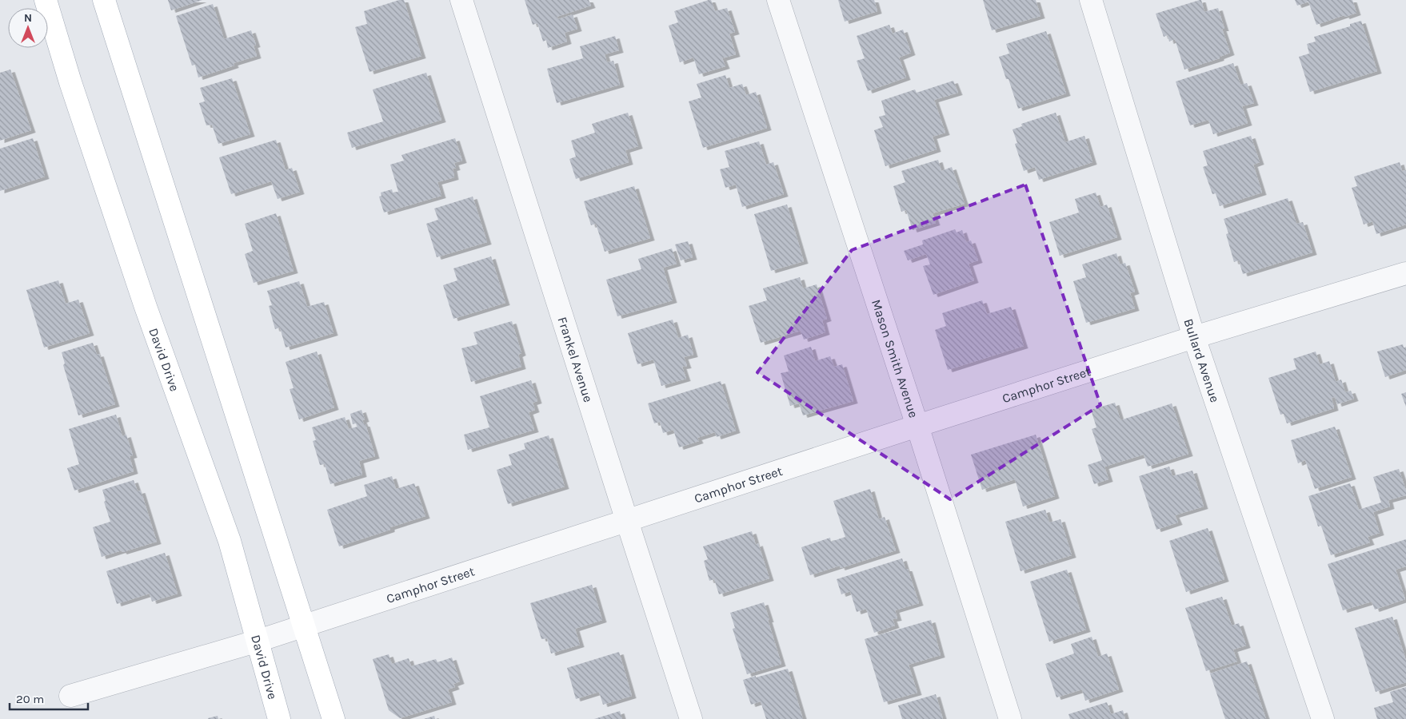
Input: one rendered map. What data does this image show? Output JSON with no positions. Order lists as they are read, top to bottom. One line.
{"streets":{"main road":["David Drive"],"street":["Frankel Avenue","Mason Smith Avenue","Bullard Avenue","Camphor Street"]},"crossings":[["David Drive","Camphor Street"],["Frankel Avenue","Camphor Street"],["Mason Smith Avenue","Camphor Street"],["Bullard Avenue","Camphor Street"]],"scale_bar":"20 m","north":"top"}
